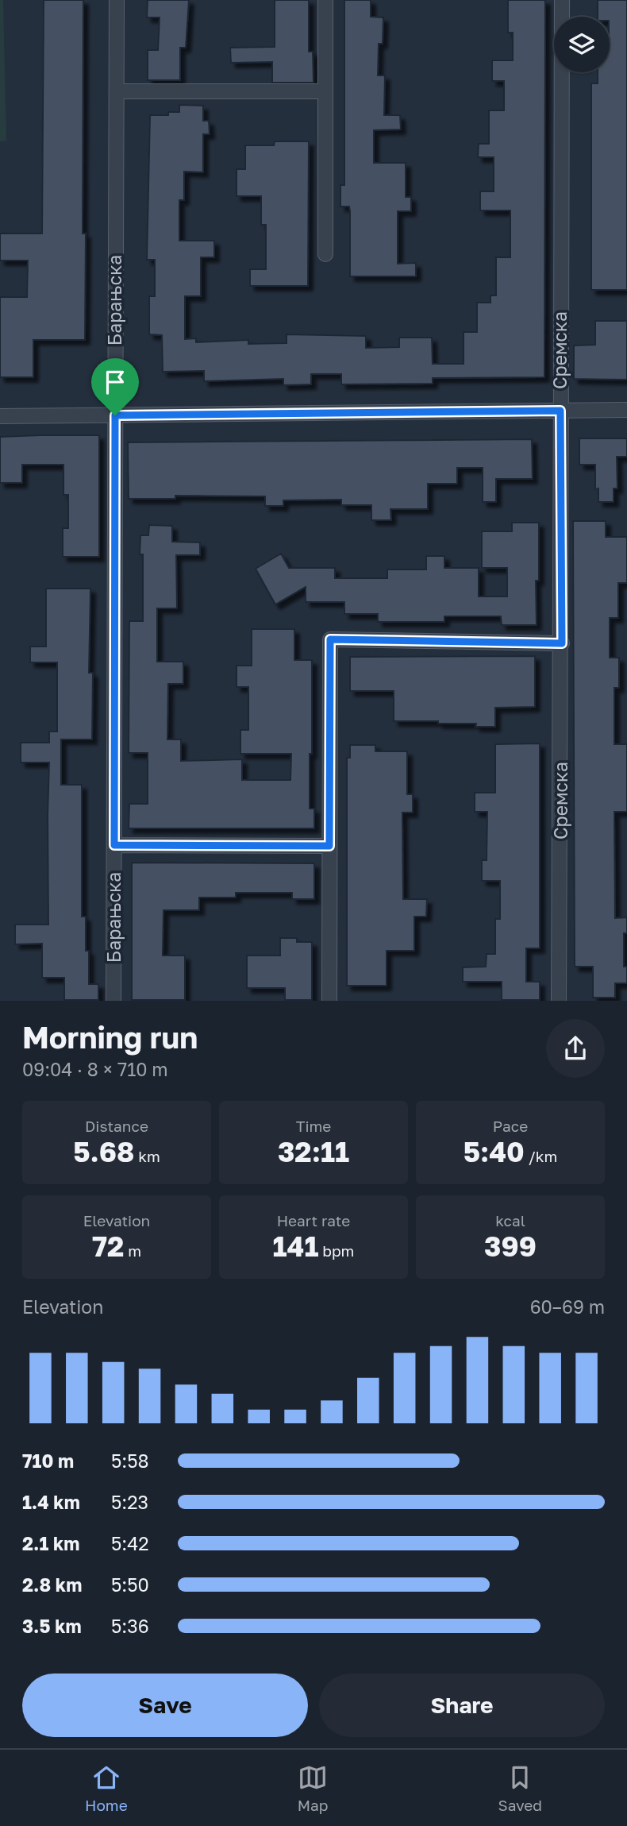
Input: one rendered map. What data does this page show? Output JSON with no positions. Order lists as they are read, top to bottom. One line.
{"streets":{"street":["Барањска","Сремска"]},"page":{"heading":["Morning run","09:04 · 8 × 710 m"],"stats":[["Distance","5.68 km"],["Time","32:11"],["Pace","5:40 /km"],["Elevation","72 m"],["Heart rate","141 bpm"],["kcal","399"]],"chart":["Elevation","60–69 m"],"list":[{"name":"710 m","note":"5:58"},{"name":"1.4 km","note":"5:23"},{"name":"2.1 km","note":"5:42"},{"name":"2.8 km","note":"5:50"},{"name":"3.5 km","note":"5:36"}],"buttons":["Save","Share"],"tabs":["Home","Map","Saved"]}}
